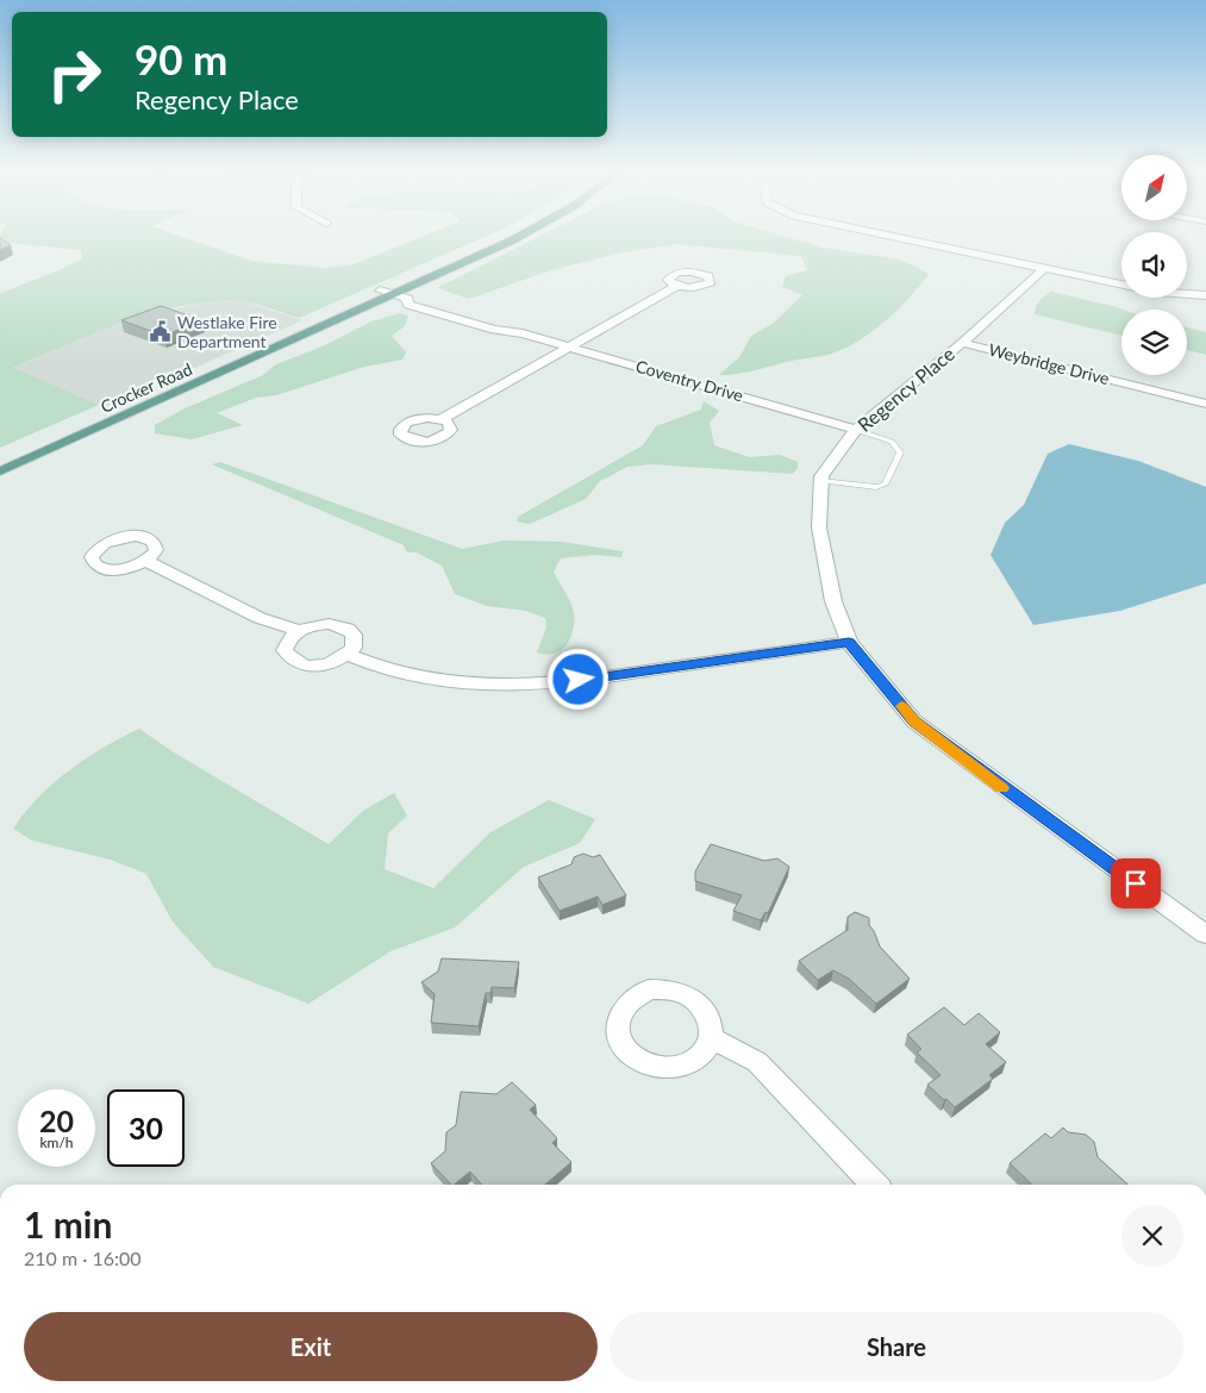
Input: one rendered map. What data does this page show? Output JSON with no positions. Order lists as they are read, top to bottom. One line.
{"streets":{"main road":["Crocker Road"],"street":["Weybridge Drive","Coventry Drive","Regency Place"]},"crossings":[["Weybridge Drive","Regency Place"],["Coventry Drive","Crocker Road"],["Coventry Drive","Regency Place"]],"places":{"public building":["Westlake Fire Department"]},"north":"top right","page":{"turn":["90 m","Regency Place"],"speed":"20 km/h","limit":"30","heading":["1 min","210 m · 16:00"],"buttons":["Exit","Share"]}}
